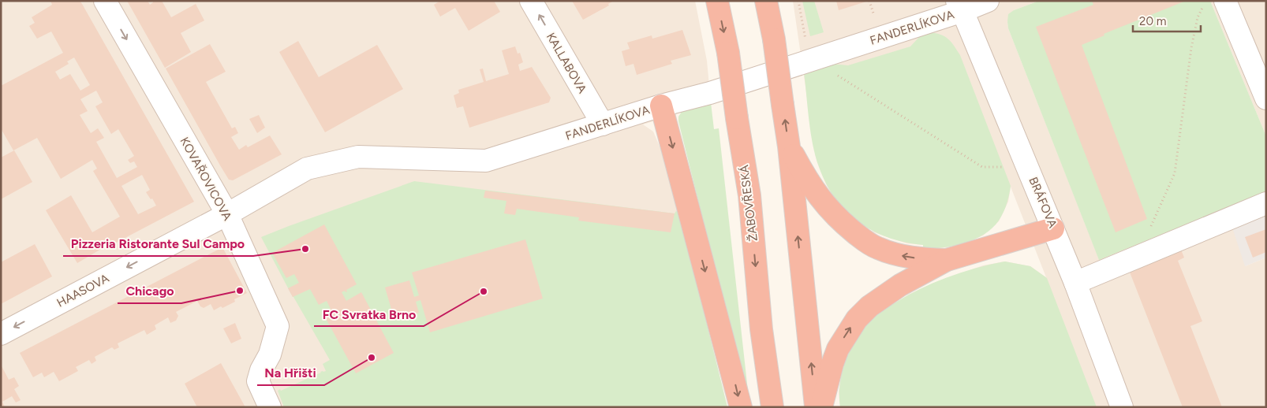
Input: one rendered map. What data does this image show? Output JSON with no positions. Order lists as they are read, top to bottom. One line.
{"streets":{"highway":["ŽABOVŘESKÁ"],"street":["FANDERLÍKOVA","KALLABOVA","KOVAŘOVICOVA","BRÁFOVA","HAASOVA"]},"crossings":[["FANDERLÍKOVA","KALLABOVA"],["FANDERLÍKOVA","KOVAŘOVICOVA"],["FANDERLÍKOVA","BRÁFOVA"],["FANDERLÍKOVA","HAASOVA"],["KOVAŘOVICOVA","HAASOVA"]],"one_way":["KALLABOVA","KOVAŘOVICOVA","HAASOVA"],"places":["Pizzeria Ristorante Sul Campo","Chicago","FC Svratka Brno","Na Hřišti"],"scale_bar":"20 m"}
